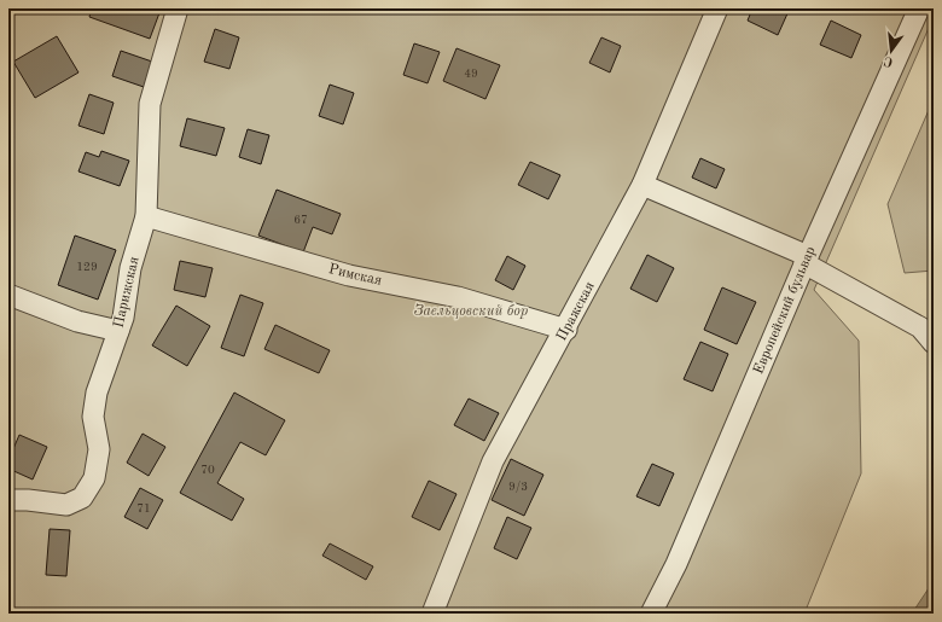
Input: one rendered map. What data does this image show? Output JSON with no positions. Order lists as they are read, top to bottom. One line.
{"streets":{"street":["Римская","Парижская","Европейский бульвар","Пражская"]},"crossings":[["Римская","Парижская"],["Римская","Пражская"]],"parks":["Заельцовский бор"],"house_numbers":["49","67","129","70","9/3","71"],"north":"bottom"}
